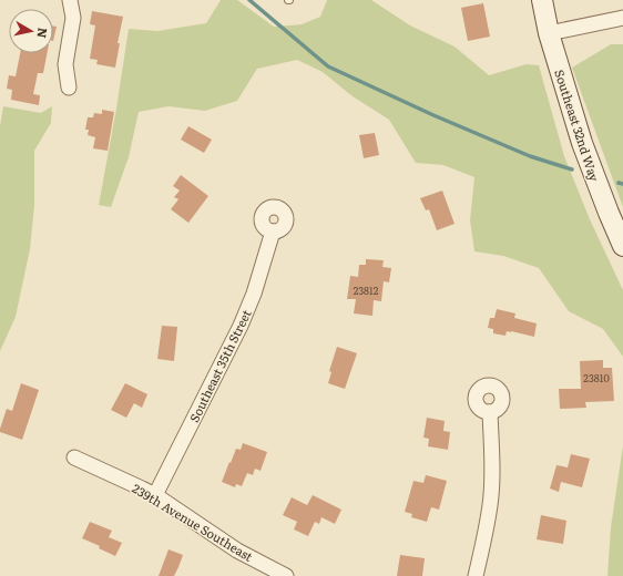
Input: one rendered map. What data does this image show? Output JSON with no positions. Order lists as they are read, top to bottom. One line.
{"streets":{"street":["Southeast 32nd Way","Southeast 35th Street","239th Avenue Southeast"]},"crossings":[["Southeast 35th Street","239th Avenue Southeast"]],"house_numbers":["23812","23810"],"north":"right"}
